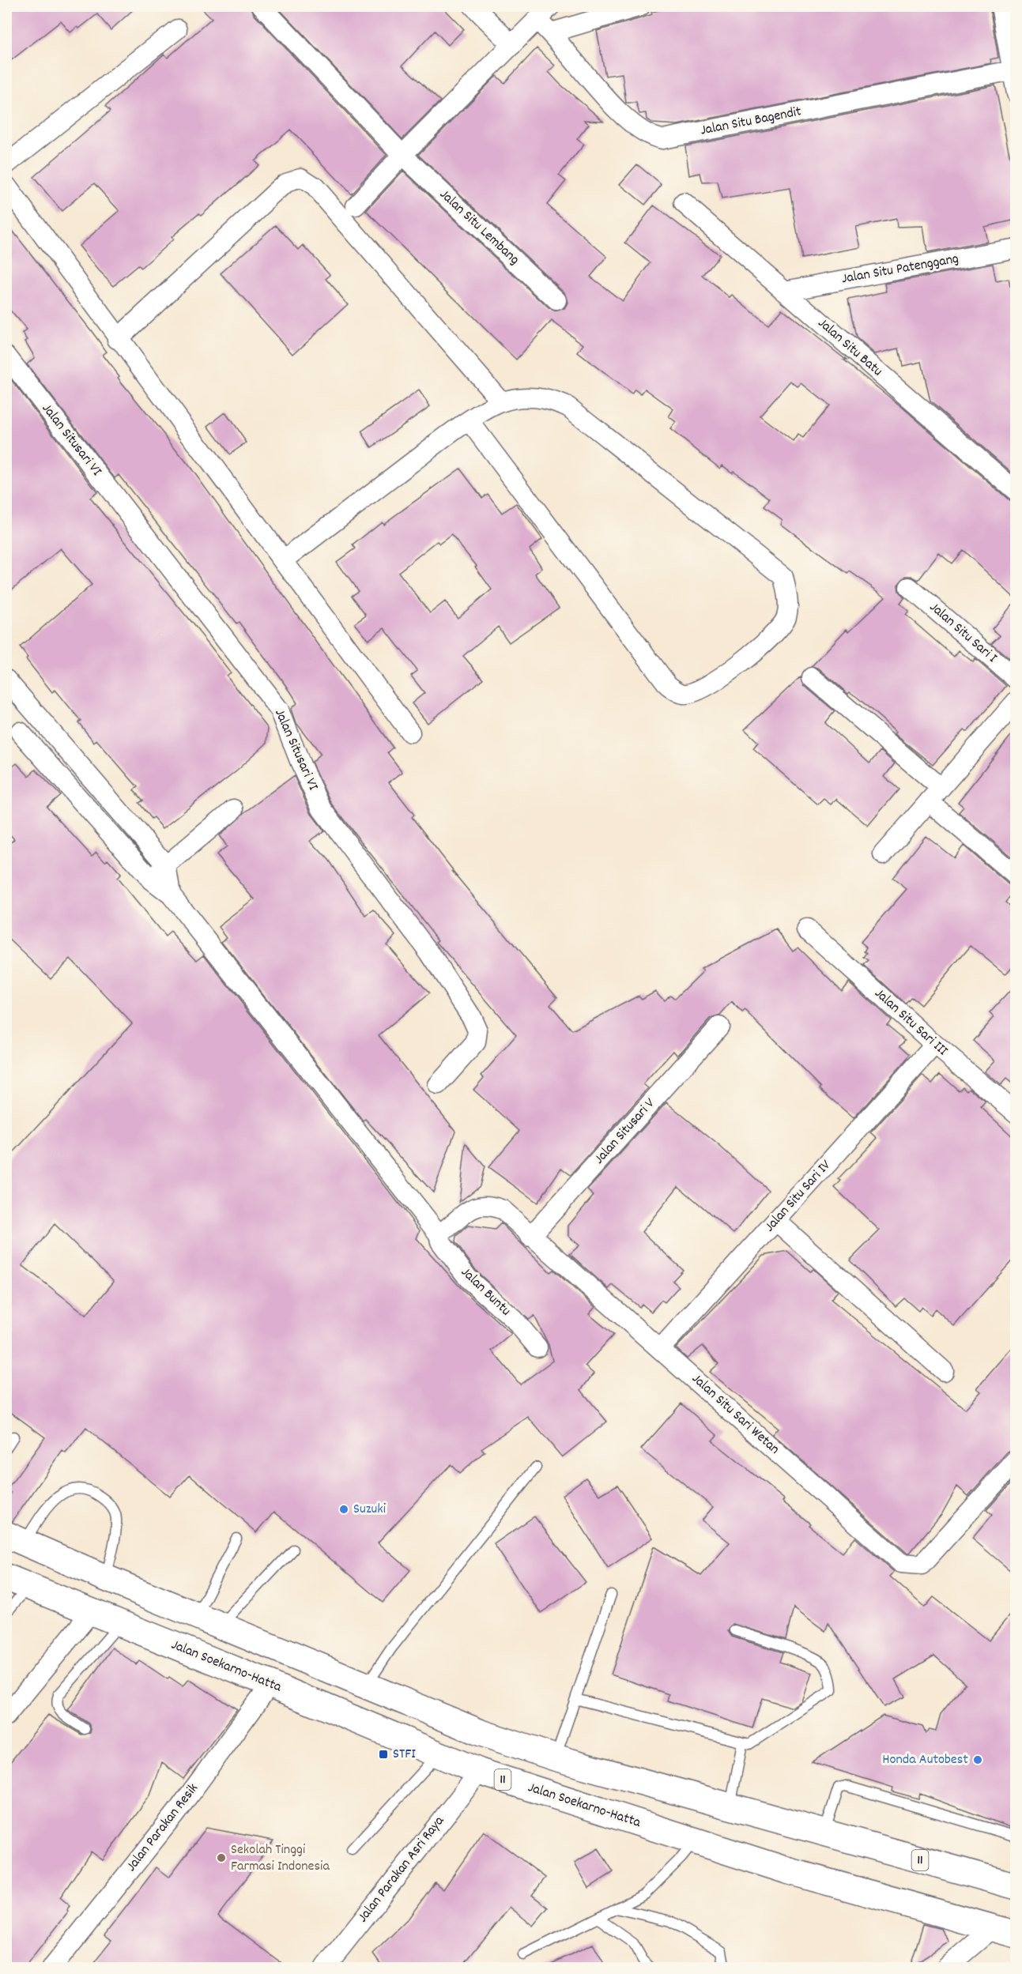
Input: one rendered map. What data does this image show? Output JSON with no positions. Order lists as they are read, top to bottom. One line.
{"streets":{"highway":["Jalan Soekarno-Hatta","11"],"street":["Jalan Situ Bagendit","Jalan Situ Lembang","Jalan Situ Patenggang","Jalan Situ Batu","Jalan Situsari VI","Jalan Situ Sari I","Jalan Situ Sari III","Jalan Situsari V","Jalan Situ Sari IV","Jalan Buntu","Jalan Situ Sari Wetan","Jalan Parakan Resik","Jalan Parakan Asri Raya"]},"crossings":[["Jalan Situ Patenggang","Jalan Situ Batu"],["Jalan Situ Sari III","Jalan Situ Sari IV"],["Jalan Situsari V","Jalan Situ Sari Wetan"],["Jalan Situ Sari IV","Jalan Situ Sari Wetan"],["Jalan Buntu","Jalan Situ Sari Wetan"],["Jalan Soekarno-Hatta","Jalan Parakan Resik"],["Jalan Soekarno-Hatta","Jalan Parakan Asri Raya"]],"places":{"other":["Suzuki","Honda Autobest","Sekolah Tinggi Farmasi Indonesia"],"transit":["STFI"]}}
